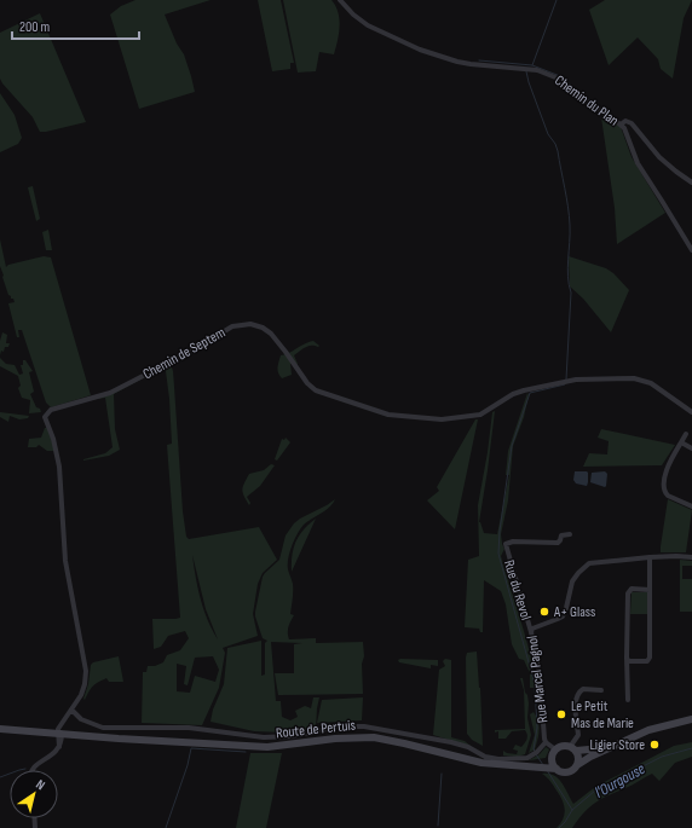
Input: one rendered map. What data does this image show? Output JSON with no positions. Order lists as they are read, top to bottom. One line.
{"streets":{"main road":["Route de Pertuis"],"street":["Chemin du Plan","Chemin de Septem","Rue du Revol","Rue Marcel Pagnol"]},"crossings":[["Chemin de Septem","Route de Pertuis"],["Rue du Revol","Rue Marcel Pagnol"],["Rue Marcel Pagnol","Route de Pertuis"]],"water":["l'Ourgouse"],"places":["A+ Glass","Le Petit Mas de Marie","Ligier Store"],"scale_bar":"200 m","north":"top right"}
